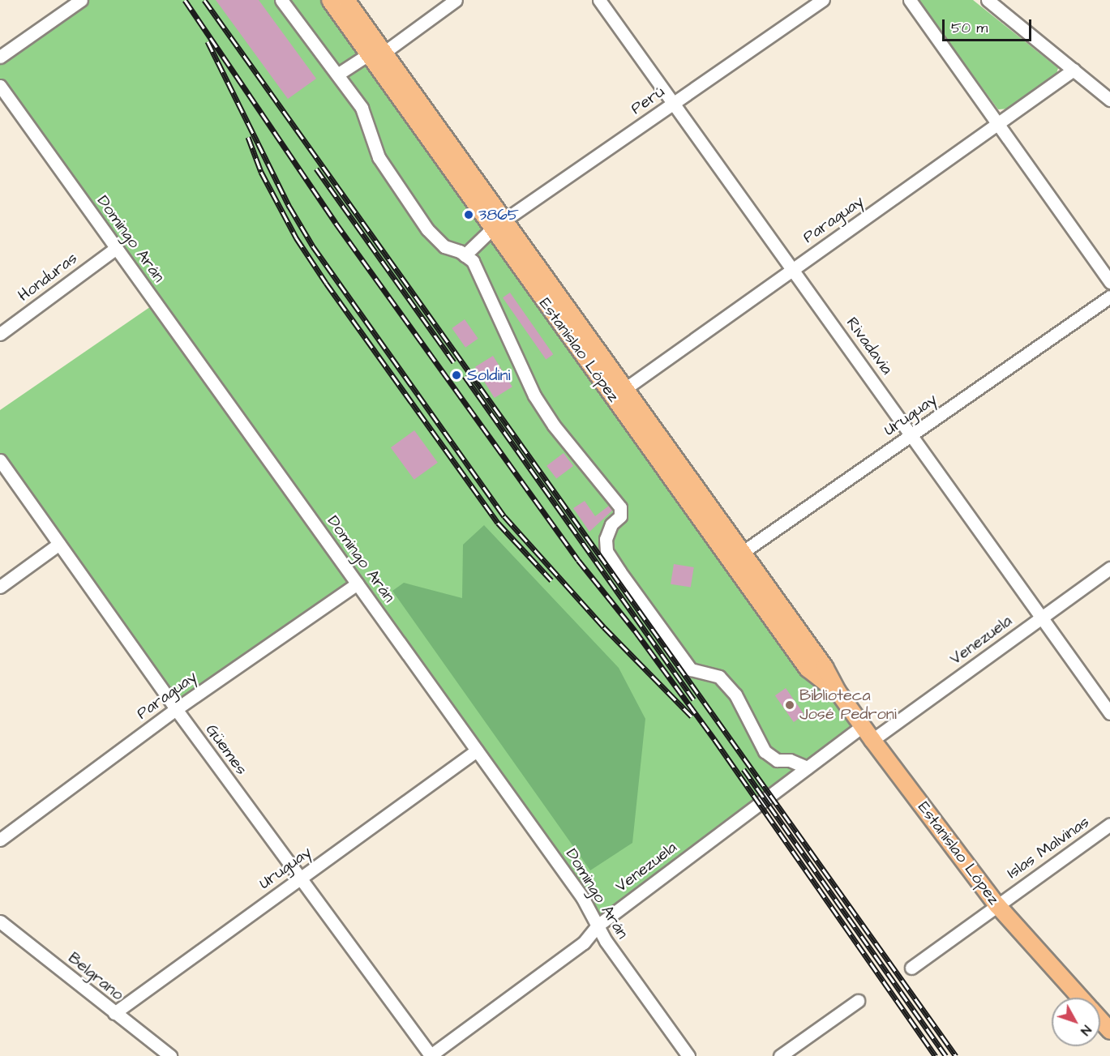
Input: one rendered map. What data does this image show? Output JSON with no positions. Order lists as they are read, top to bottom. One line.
{"streets":{"main road":["Estanislao López"],"street":["Perú","Paraguay","Domingo Arán","Honduras","Rivadavia","Uruguay","Venezuela","Güemes","Islas Malvinas","Belgrano"]},"crossings":[["Perú","Rivadavia"],["Perú","Estanislao López"],["Paraguay","Domingo Arán"],["Paraguay","Rivadavia"],["Paraguay","Estanislao López"],["Paraguay","Güemes"],["Domingo Arán","Honduras"],["Domingo Arán","Uruguay"],["Domingo Arán","Venezuela"],["Rivadavia","Uruguay"],["Rivadavia","Venezuela"],["Estanislao López","Uruguay"],["Estanislao López","Venezuela"],["Estanislao López","Islas Malvinas"],["Uruguay","Güemes"],["Uruguay","Belgrano"],["Venezuela","Güemes"]],"places":["3865","Soldini","Biblioteca José Pedroni"],"scale_bar":"50 m","north":"bottom right"}
